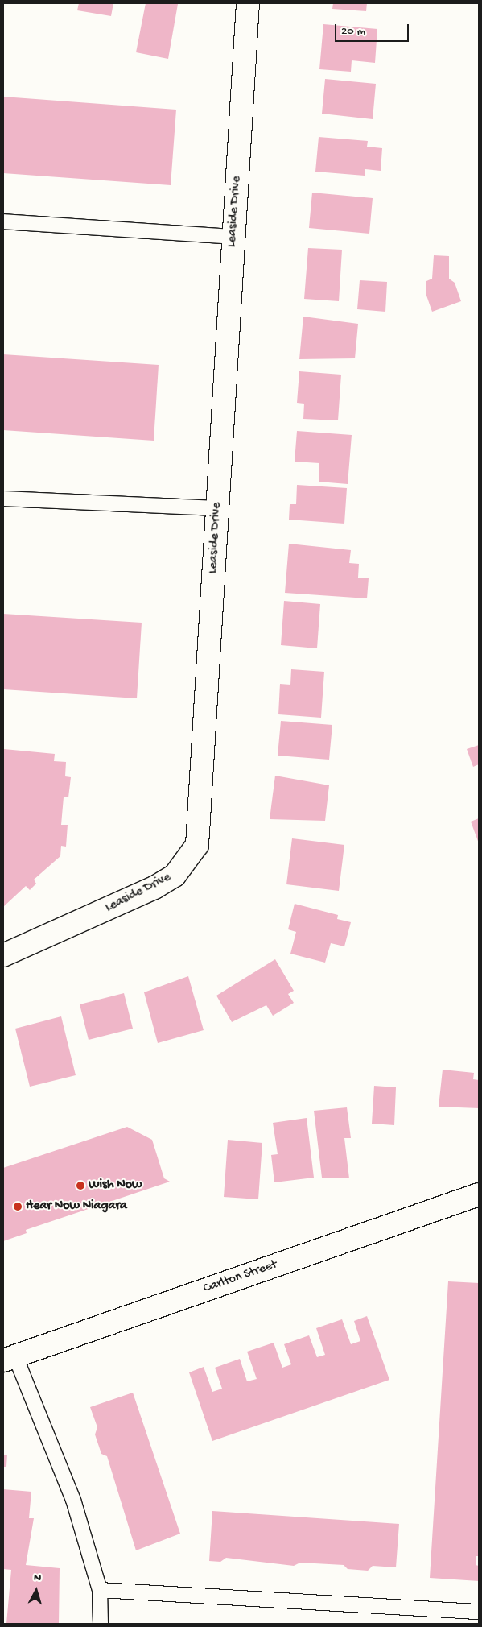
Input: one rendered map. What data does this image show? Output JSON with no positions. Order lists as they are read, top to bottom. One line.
{"streets":{"street":["Leaside Drive","Carlton Street"]},"places":["Wish Now","Hear Now Niagara"],"scale_bar":"20 m","north":"top"}
